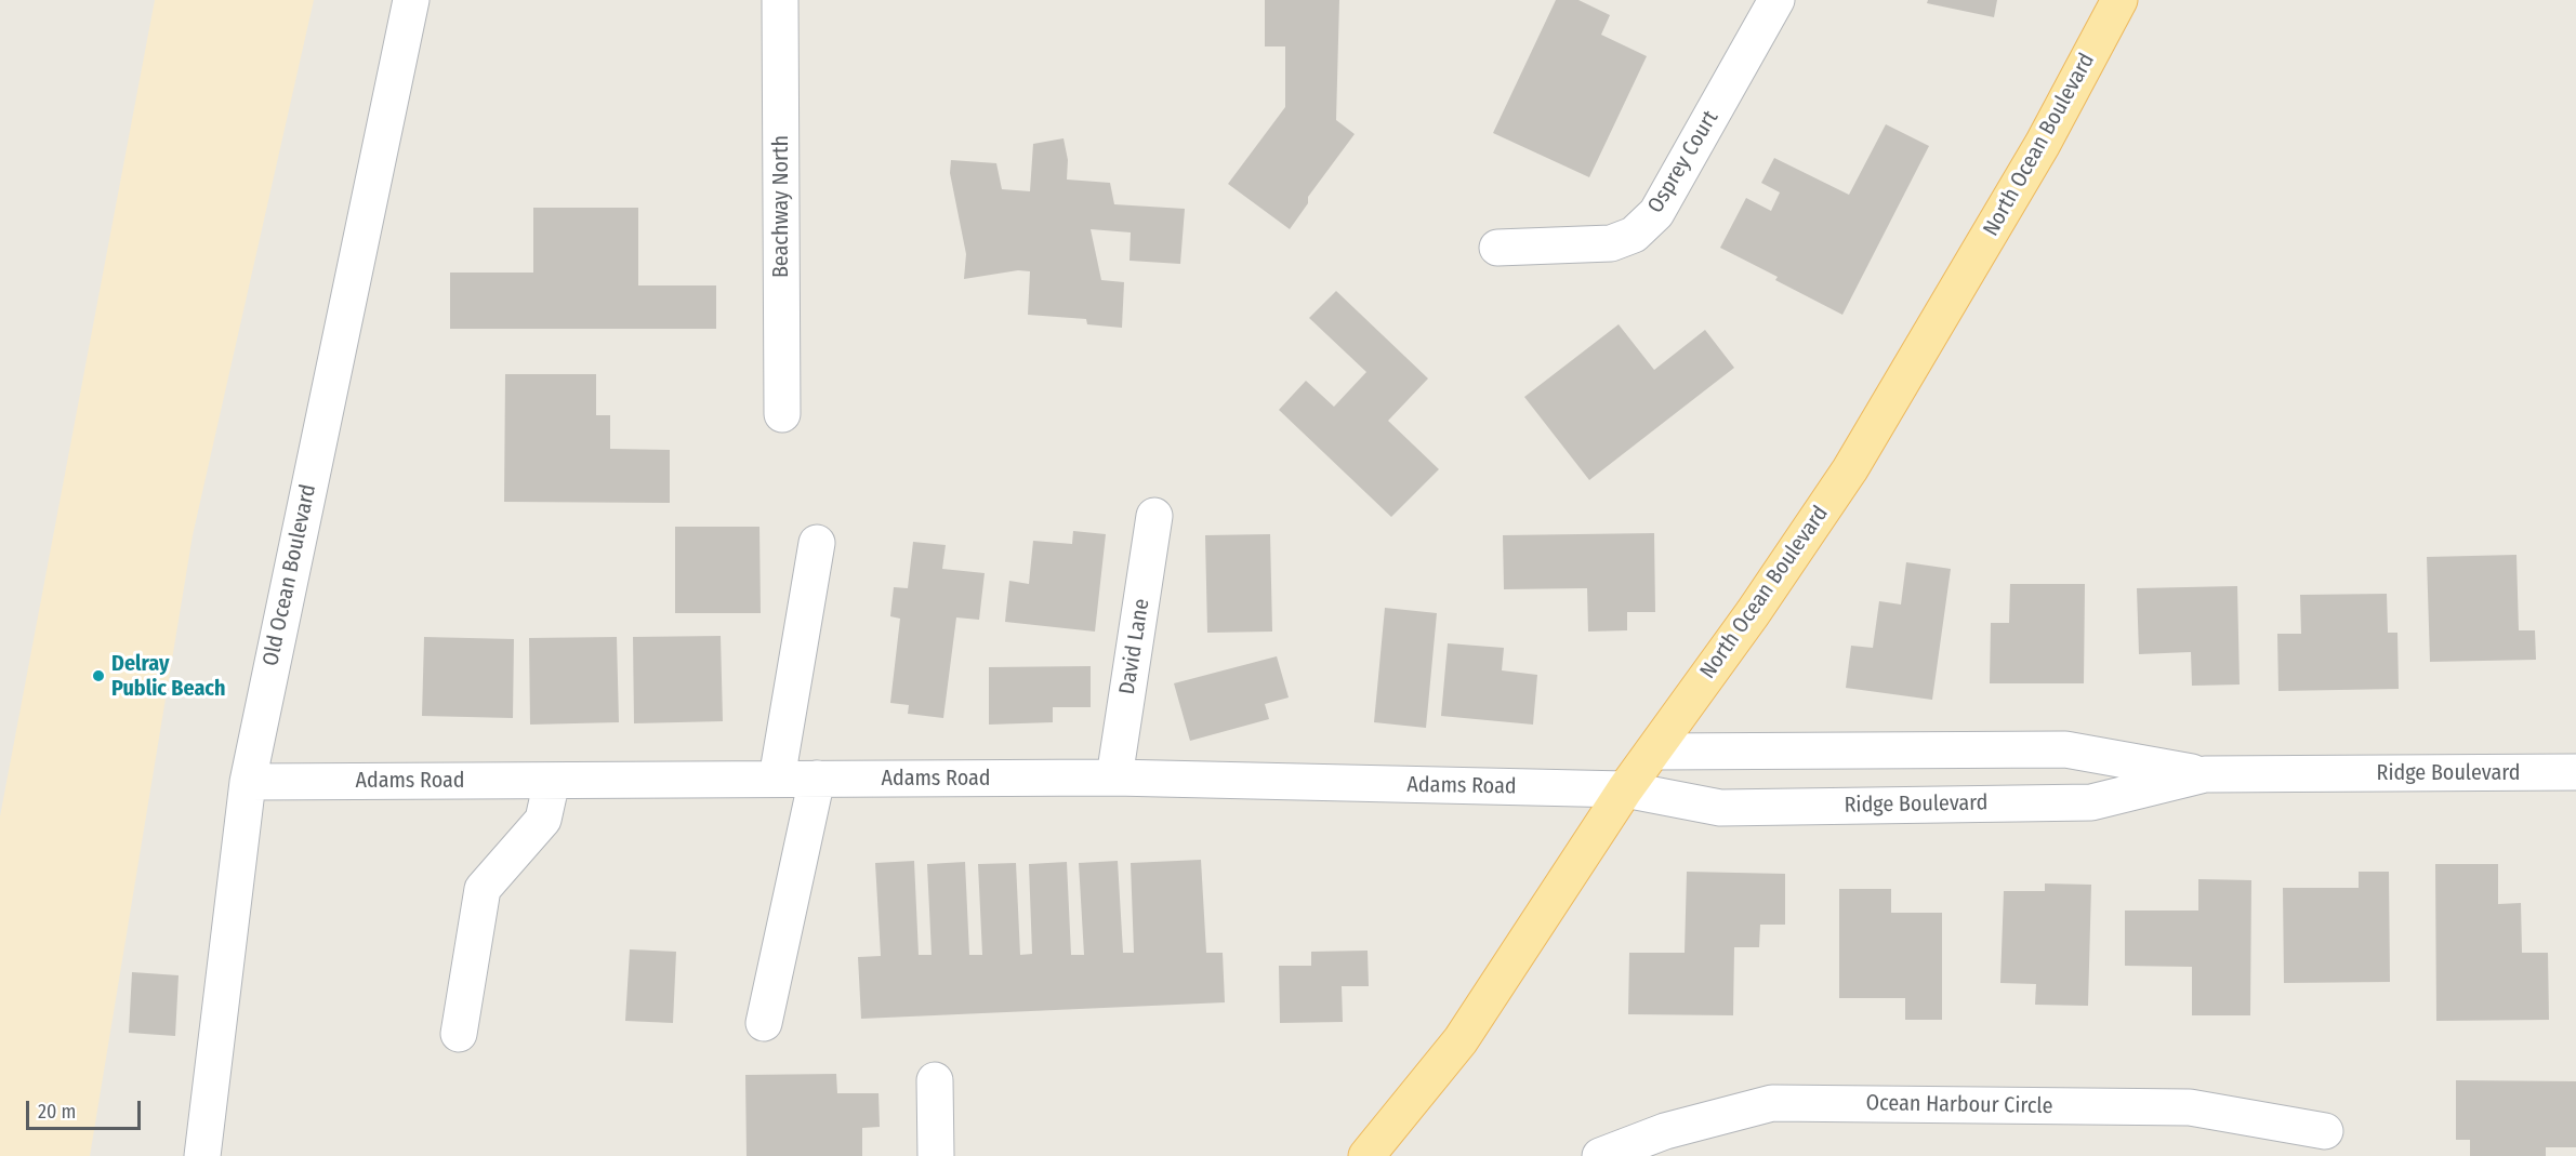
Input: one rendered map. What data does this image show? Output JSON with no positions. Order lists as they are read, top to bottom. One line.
{"streets":{"main road":["North Ocean Boulevard"],"street":["Osprey Court","Beachway North","Old Ocean Boulevard","David Lane","Ridge Boulevard","Adams Road","Ocean Harbour Circle"]},"crossings":[["North Ocean Boulevard","Ridge Boulevard"],["North Ocean Boulevard","Adams Road"],["Old Ocean Boulevard","Adams Road"],["David Lane","Adams Road"],["Ridge Boulevard","Adams Road"]],"places":["Delray Public Beach"],"scale_bar":"20 m"}
